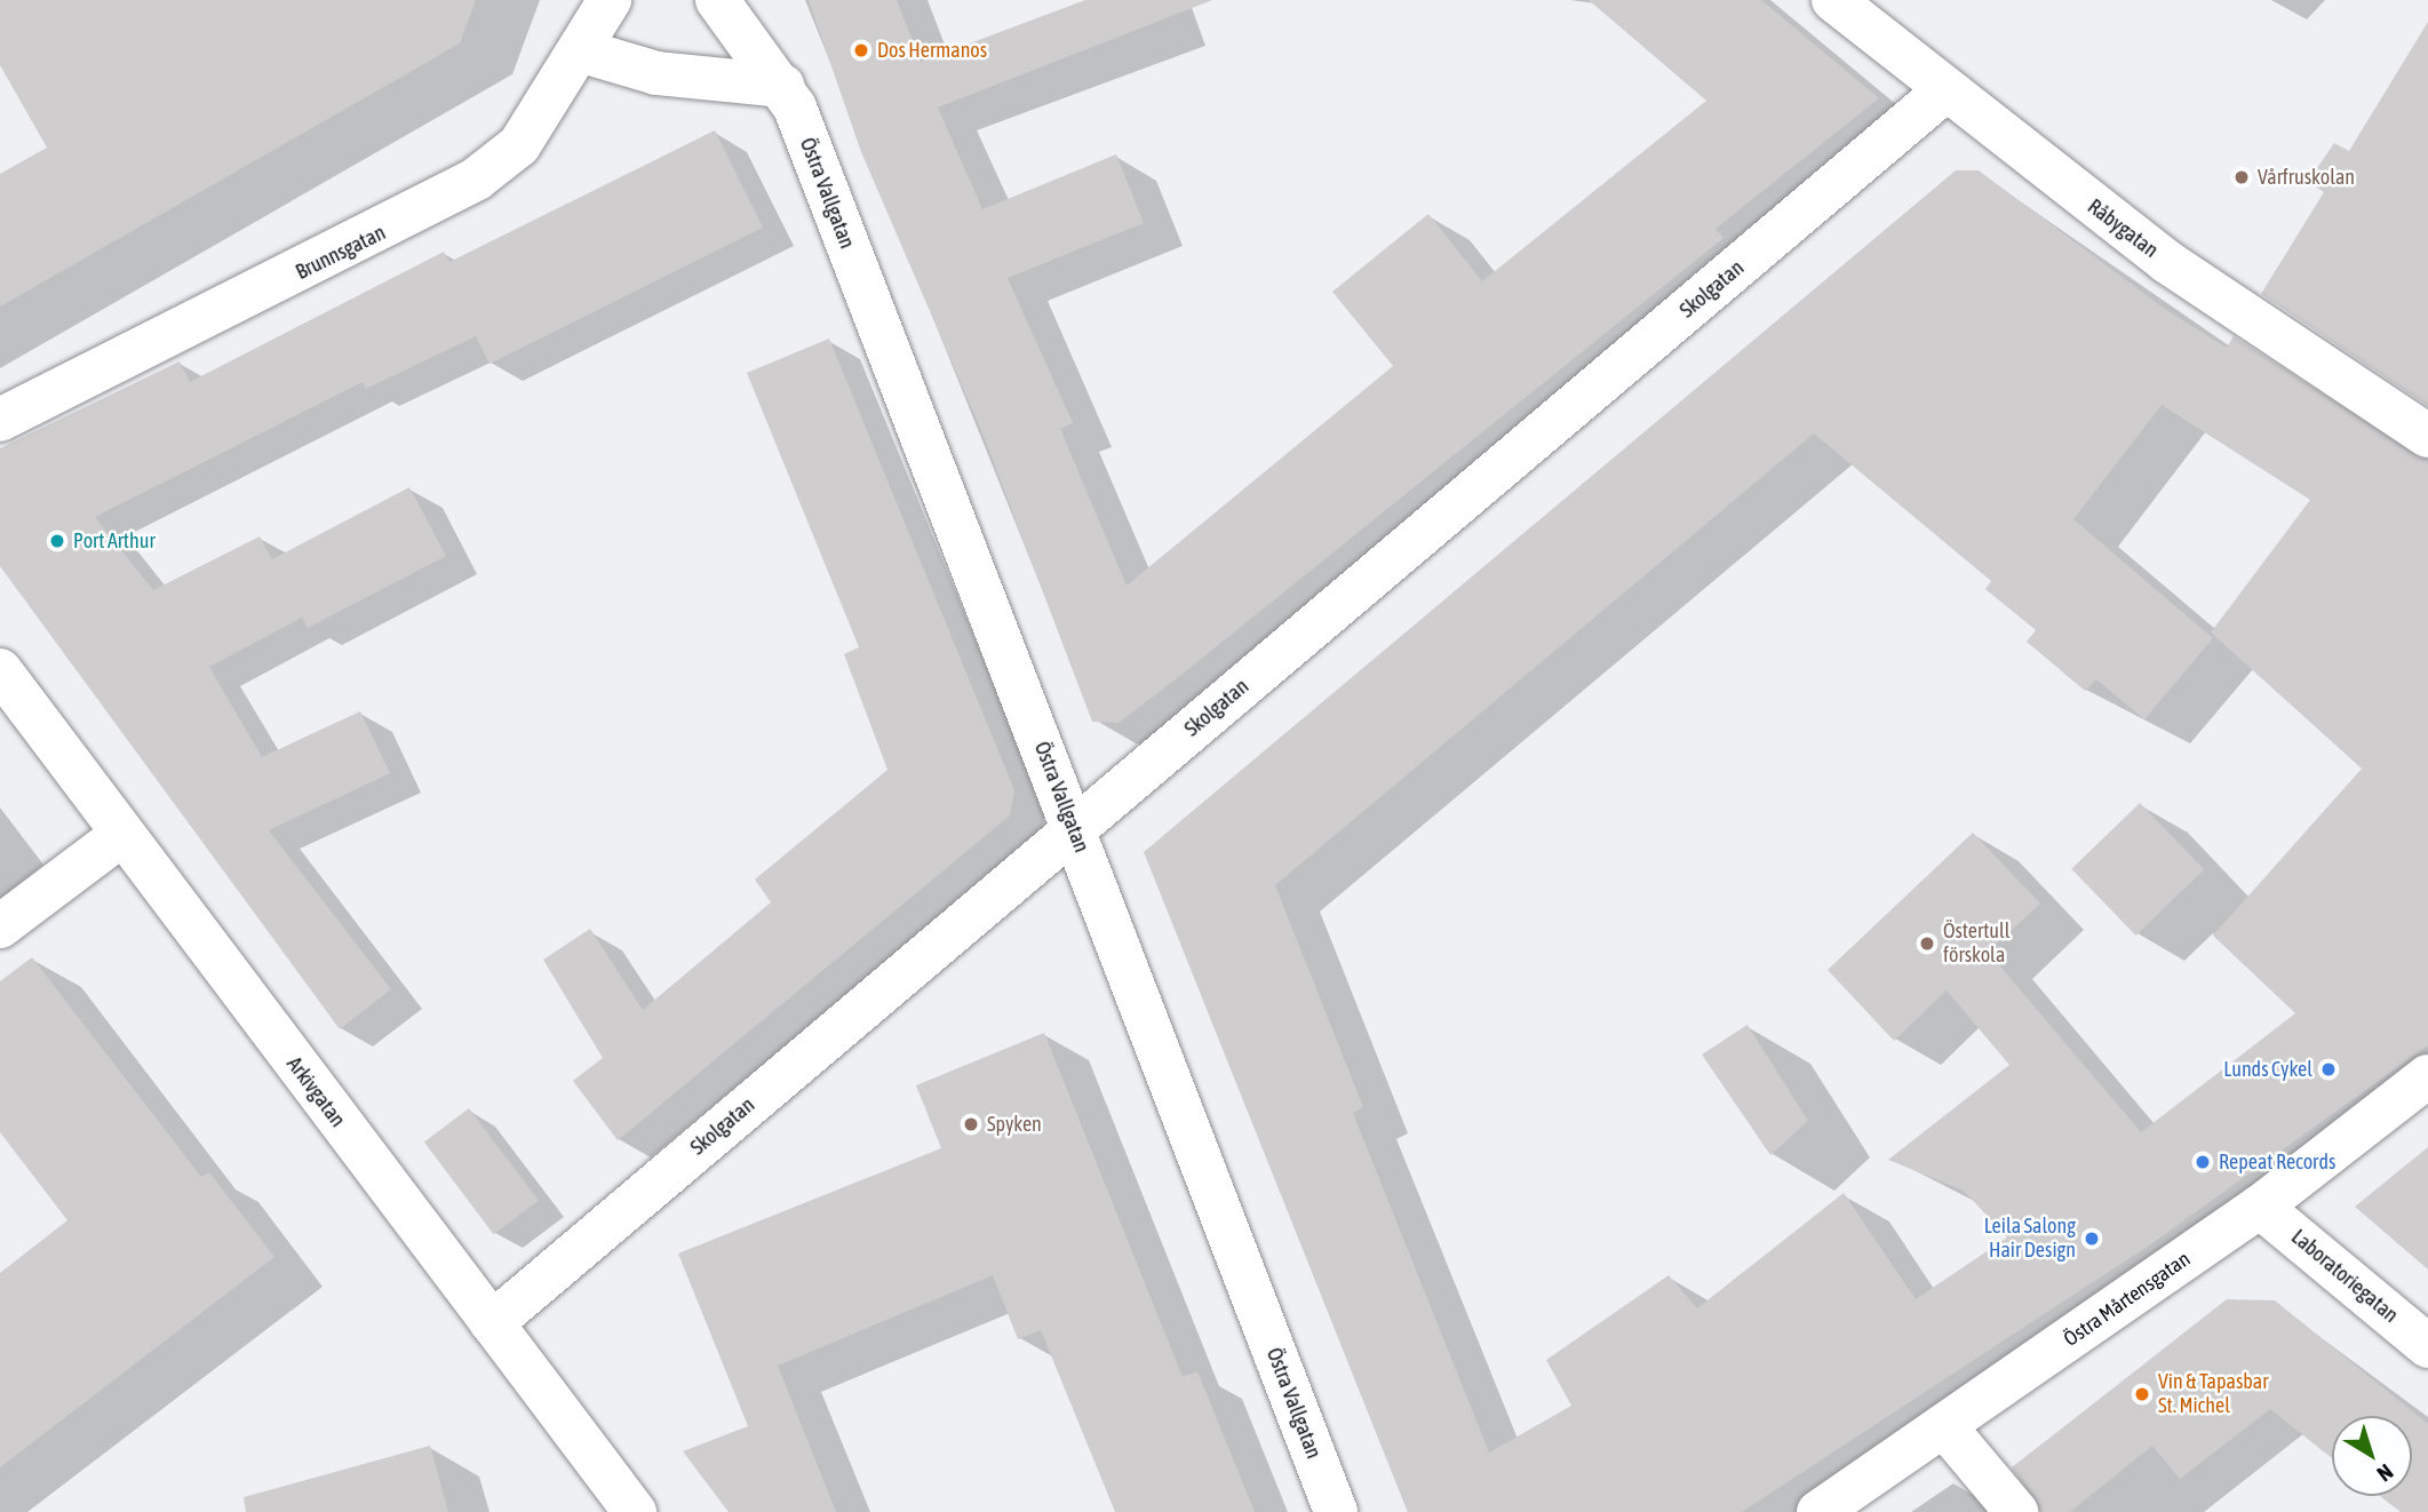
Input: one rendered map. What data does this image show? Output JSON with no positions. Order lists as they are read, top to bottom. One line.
{"streets":{"street":["Östra Vallgatan","Råbygatan","Brunnsgatan","Skolgatan","Arkivgatan","Laboratoriegatan","Östra Mårtensgatan"]},"crossings":[["Östra Vallgatan","Skolgatan"],["Råbygatan","Skolgatan"],["Skolgatan","Arkivgatan"],["Laboratoriegatan","Östra Mårtensgatan"]],"places":["Dos Hermanos","Vårfruskolan","Port Arthur","Östertull förskola","Lunds Cykel","Spyken","Repeat Records","Leila Salong Hair Design","Vin & Tapasbar St. Michel"],"north":"bottom right"}
